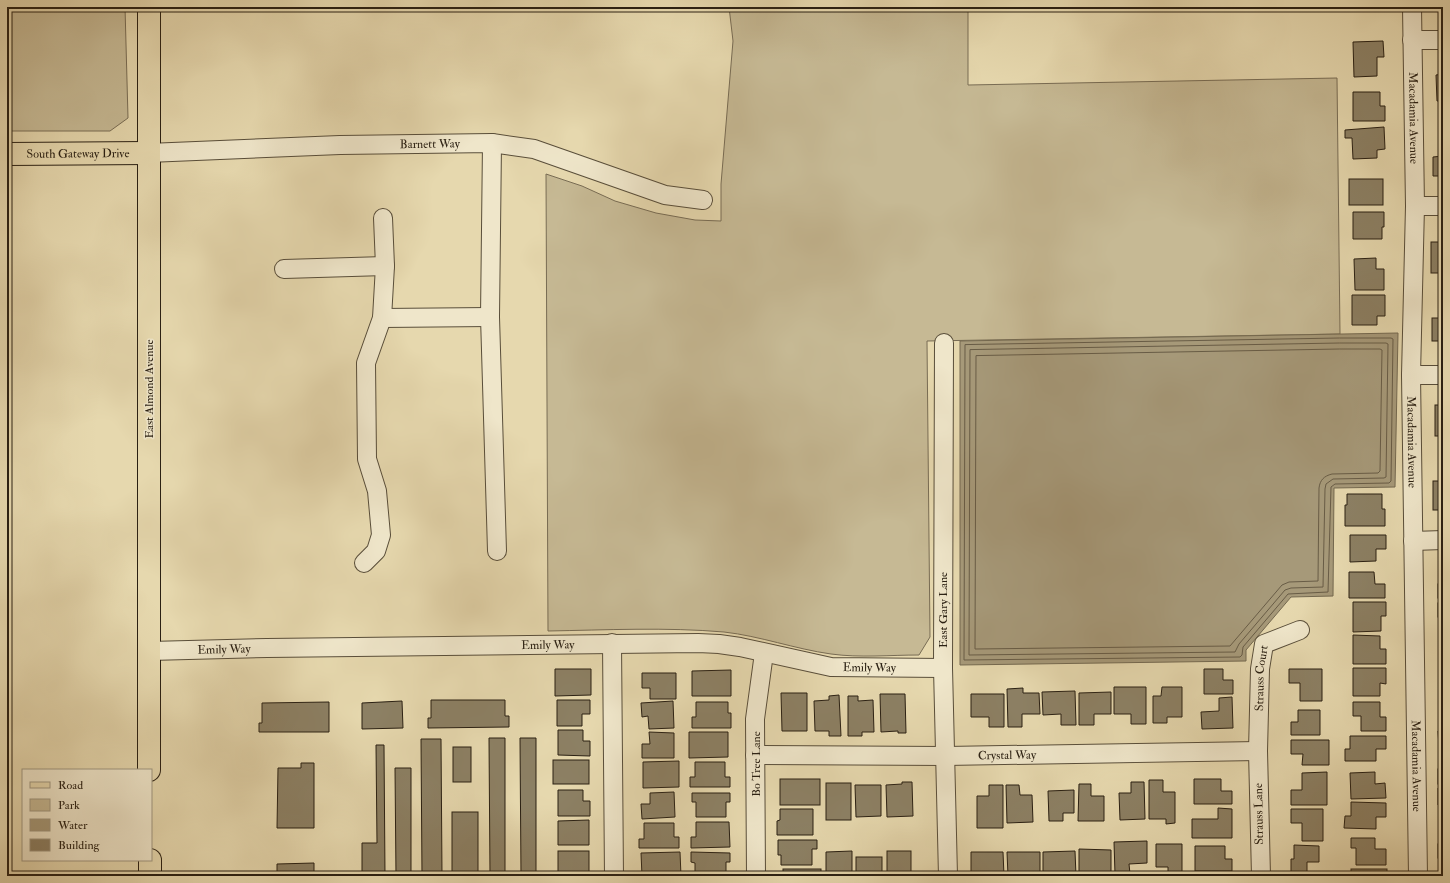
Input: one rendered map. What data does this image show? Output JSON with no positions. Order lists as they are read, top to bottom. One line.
{"streets":{"main road":["South Gateway Drive","East Almond Avenue"],"street":["Macadamia Avenue","Barnett Way","East Gary Lane","Emily Way","Strauss Court","Crystal Way","Bo Tree Lane","Strauss Lane"]},"crossings":[["Barnett Way","South Gateway Drive"],["Barnett Way","East Almond Avenue"],["South Gateway Drive","East Almond Avenue"],["East Almond Avenue","Emily Way"],["East Gary Lane","Emily Way"],["East Gary Lane","Crystal Way"],["Emily Way","Bo Tree Lane"],["Strauss Court","Crystal Way"],["Strauss Court","Strauss Lane"],["Crystal Way","Bo Tree Lane"],["Crystal Way","Strauss Lane"]],"legend":["Road","Park","Water","Building"]}
